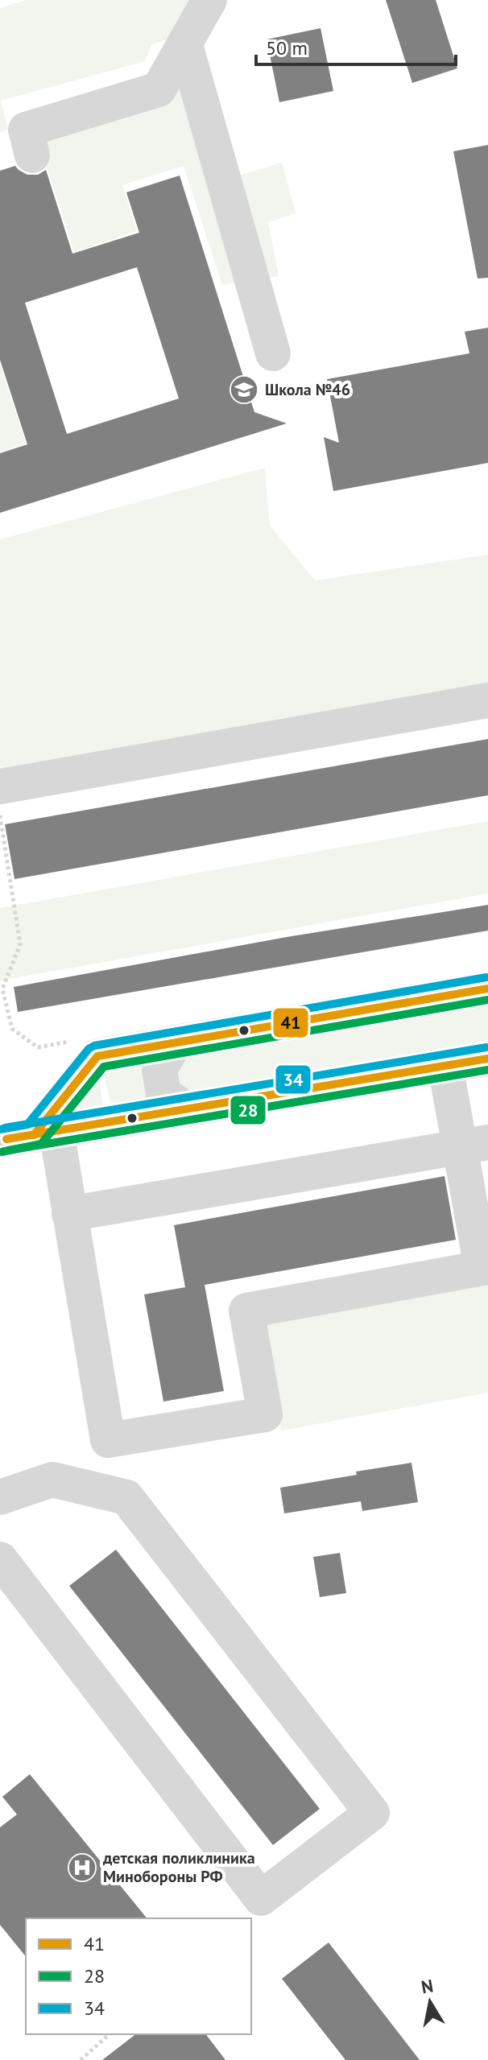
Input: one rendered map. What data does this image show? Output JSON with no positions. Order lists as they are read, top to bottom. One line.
{"places":{"school or university":["Школа №46"],"hospital":["детская поликлиника Минобороны РФ"]},"lines":["transit line 34","transit line 41","transit line 28"],"legend":["41","28","34"],"scale_bar":"50 m","north":"top"}
